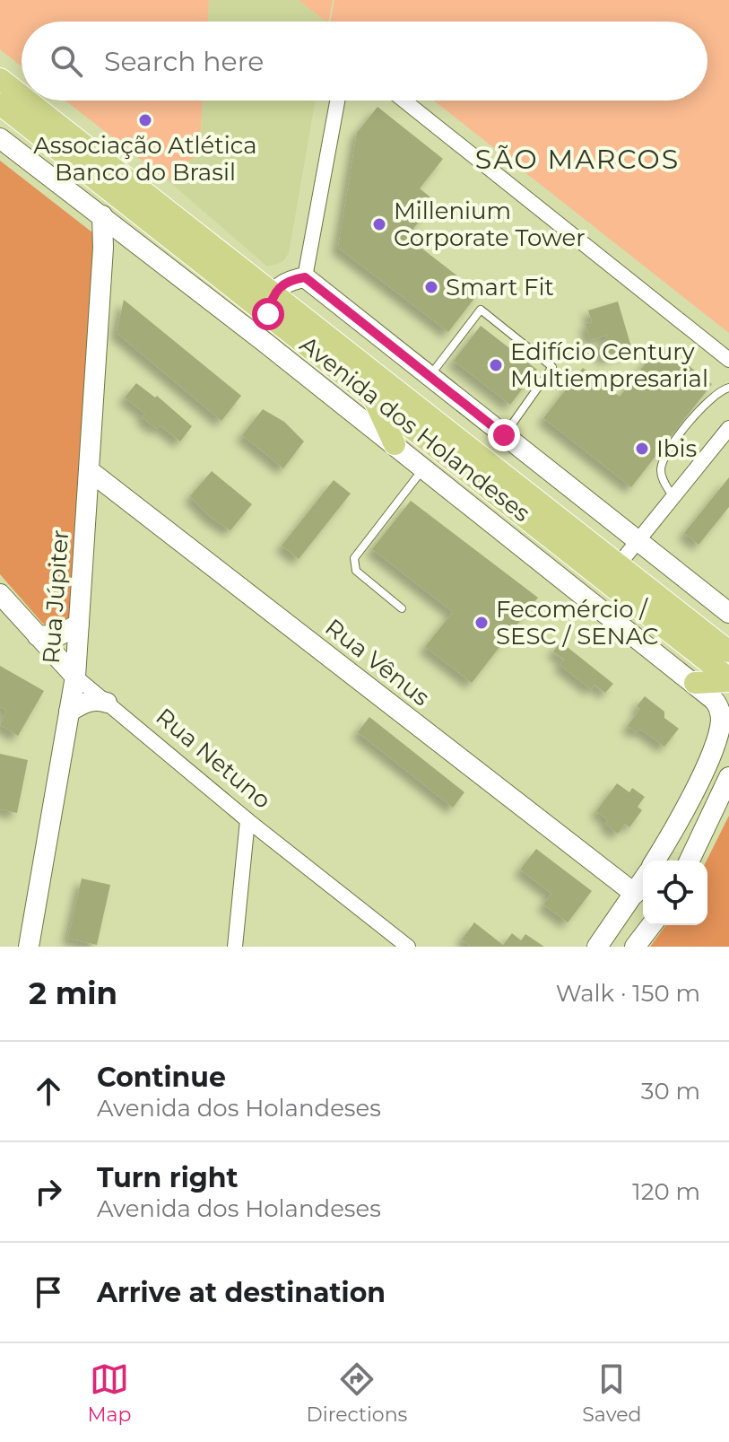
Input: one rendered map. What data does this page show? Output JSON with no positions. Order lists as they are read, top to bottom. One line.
{"streets":{"main road":["Avenida dos Holandeses"],"street":["Rua Júpiter","Rua Vênus","Rua Netuno"]},"crossings":[["Avenida dos Holandeses","Rua Júpiter"],["Rua Júpiter","Rua Vênus"],["Rua Júpiter","Rua Netuno"]],"districts":["SÃO MARCOS"],"places":["Associação Atlética Banco do Brasil","Millenium Corporate Tower","Smart Fit","Edifício Century Multiempresarial","Ibis","Fecomércio / SESC / SENAC"],"page":{"search":"Search here","heading":["2 min","Walk · 150 m"],"list":[["Continue","Avenida dos Holandeses","30 m"],["Turn right","Avenida dos Holandeses","120 m"],"Arrive at destination"],"nav":["Map","Directions","Saved"]}}
